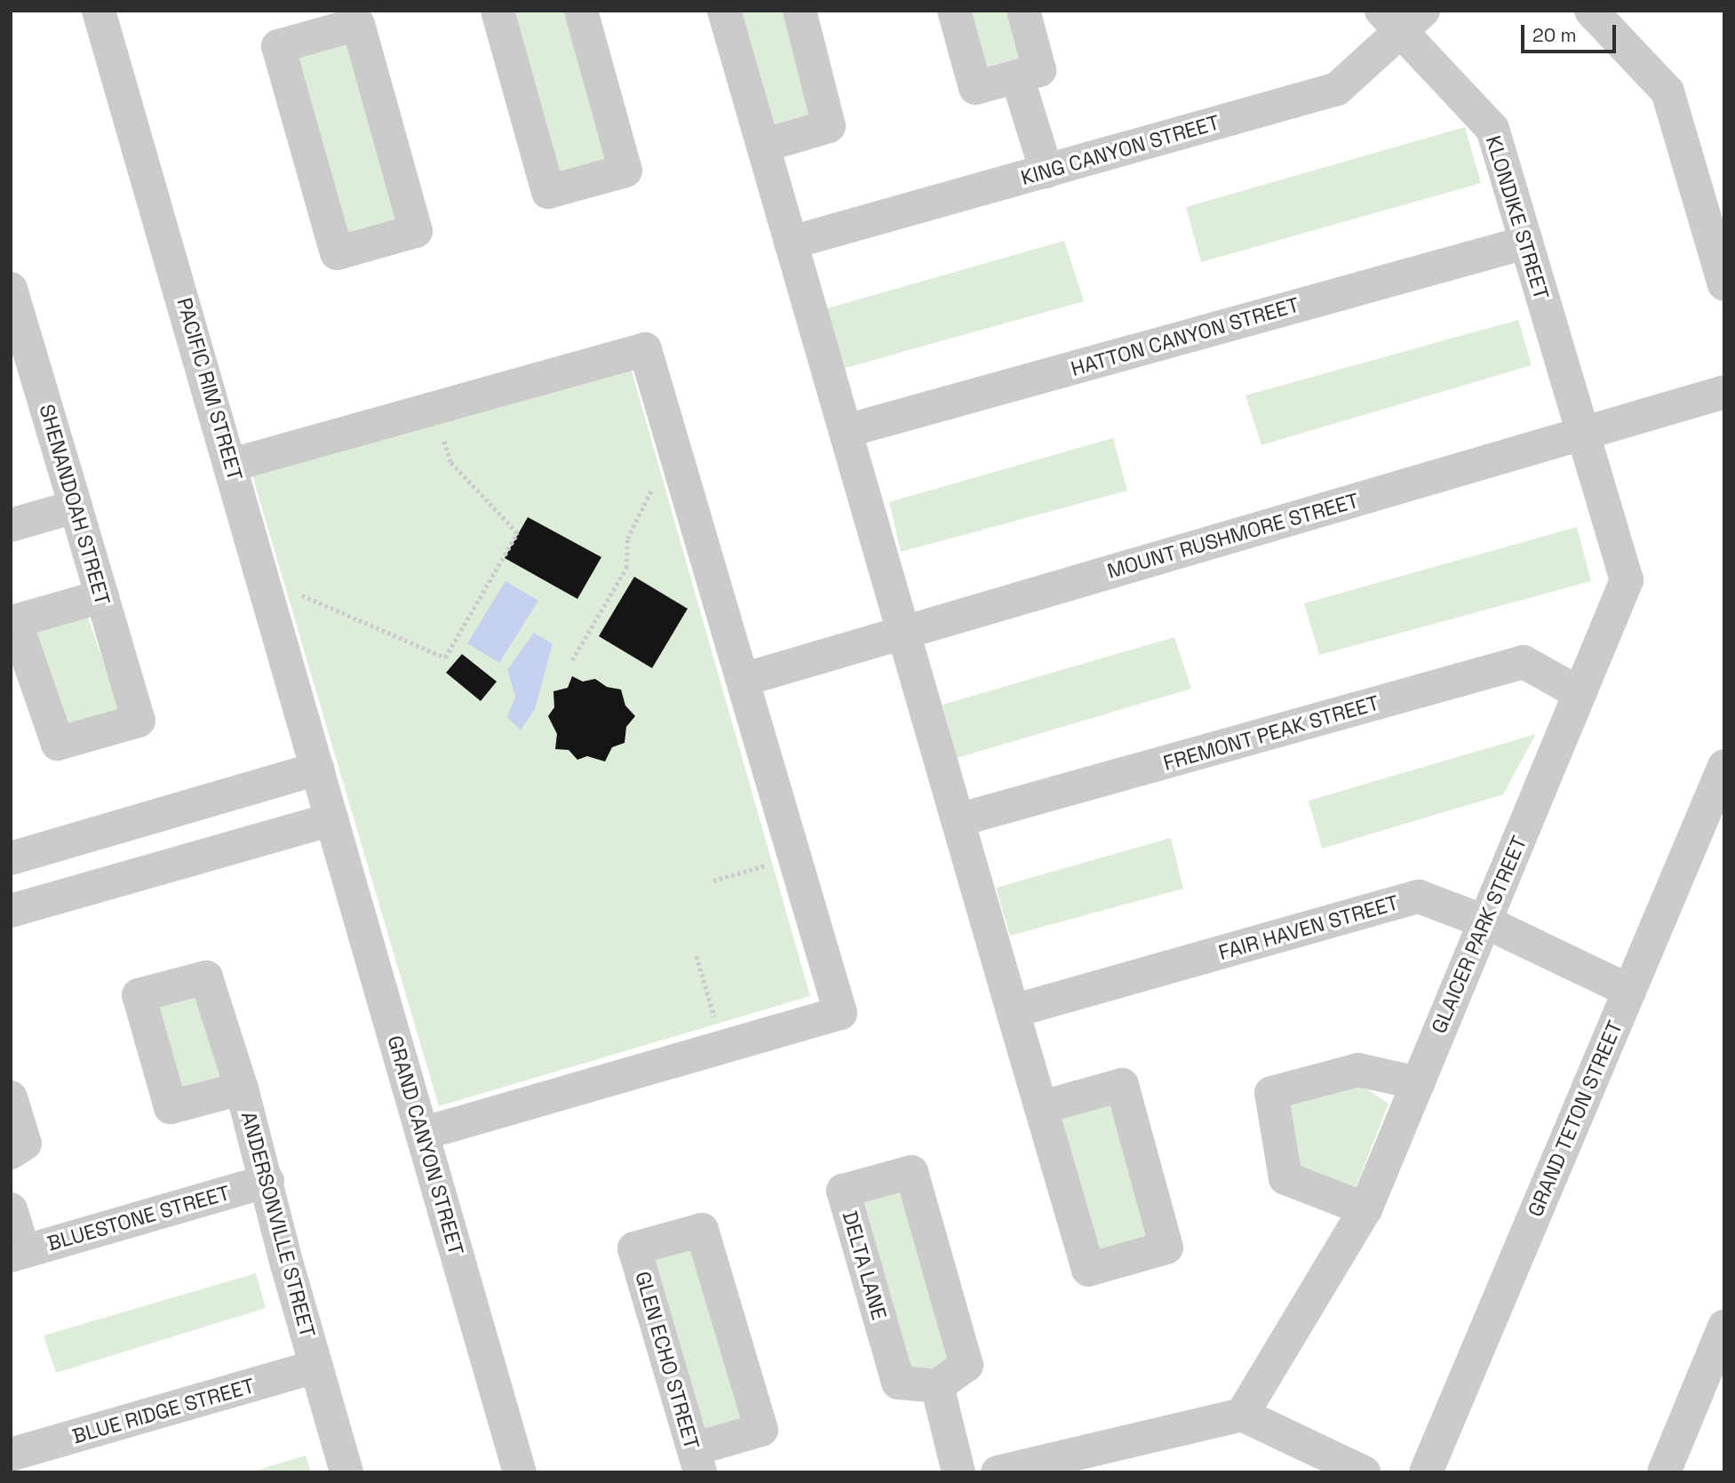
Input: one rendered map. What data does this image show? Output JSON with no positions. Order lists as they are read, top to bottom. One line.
{"streets":{"street":["KING CANYON STREET","KLONDIKE STREET","HATTON CANYON STREET","PACIFIC RIM STREET","SHENANDOAH STREET","MOUNT RUSHMORE STREET","FREMONT PEAK STREET","FAIR HAVEN STREET","GLAICER PARK STREET","GRAND TETON STREET","GRAND CANYON STREET","BLUESTONE STREET","ANDERSONVILLE STREET","DELTA LANE","GLEN ECHO STREET","BLUE RIDGE STREET"]},"crossings":[["KING CANYON STREET","KLONDIKE STREET"],["KLONDIKE STREET","HATTON CANYON STREET"],["KLONDIKE STREET","MOUNT RUSHMORE STREET"],["KLONDIKE STREET","GLAICER PARK STREET"],["PACIFIC RIM STREET","GRAND CANYON STREET"],["MOUNT RUSHMORE STREET","GLAICER PARK STREET"],["FREMONT PEAK STREET","GLAICER PARK STREET"],["FAIR HAVEN STREET","GLAICER PARK STREET"],["FAIR HAVEN STREET","GRAND TETON STREET"],["BLUESTONE STREET","ANDERSONVILLE STREET"],["ANDERSONVILLE STREET","BLUE RIDGE STREET"]],"scale_bar":"20 m"}
